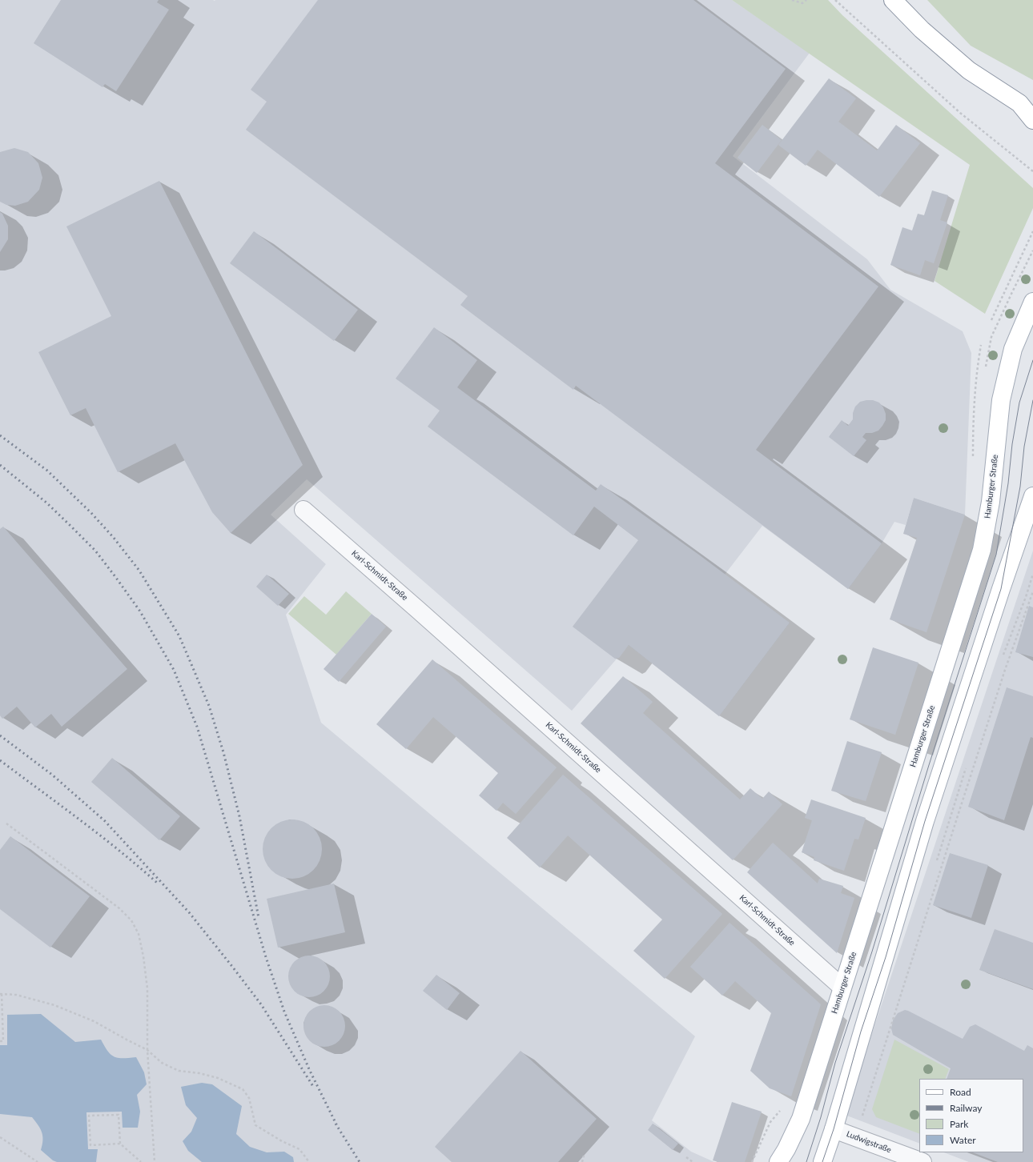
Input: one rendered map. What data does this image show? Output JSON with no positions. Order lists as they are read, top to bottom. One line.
{"streets":{"main road":["Hamburger Straße"],"street":["Karl-Schmidt-Straße","Ludwigstraße"]},"crossings":[["Hamburger Straße","Karl-Schmidt-Straße"]],"legend":["Road","Railway","Park","Water"]}
